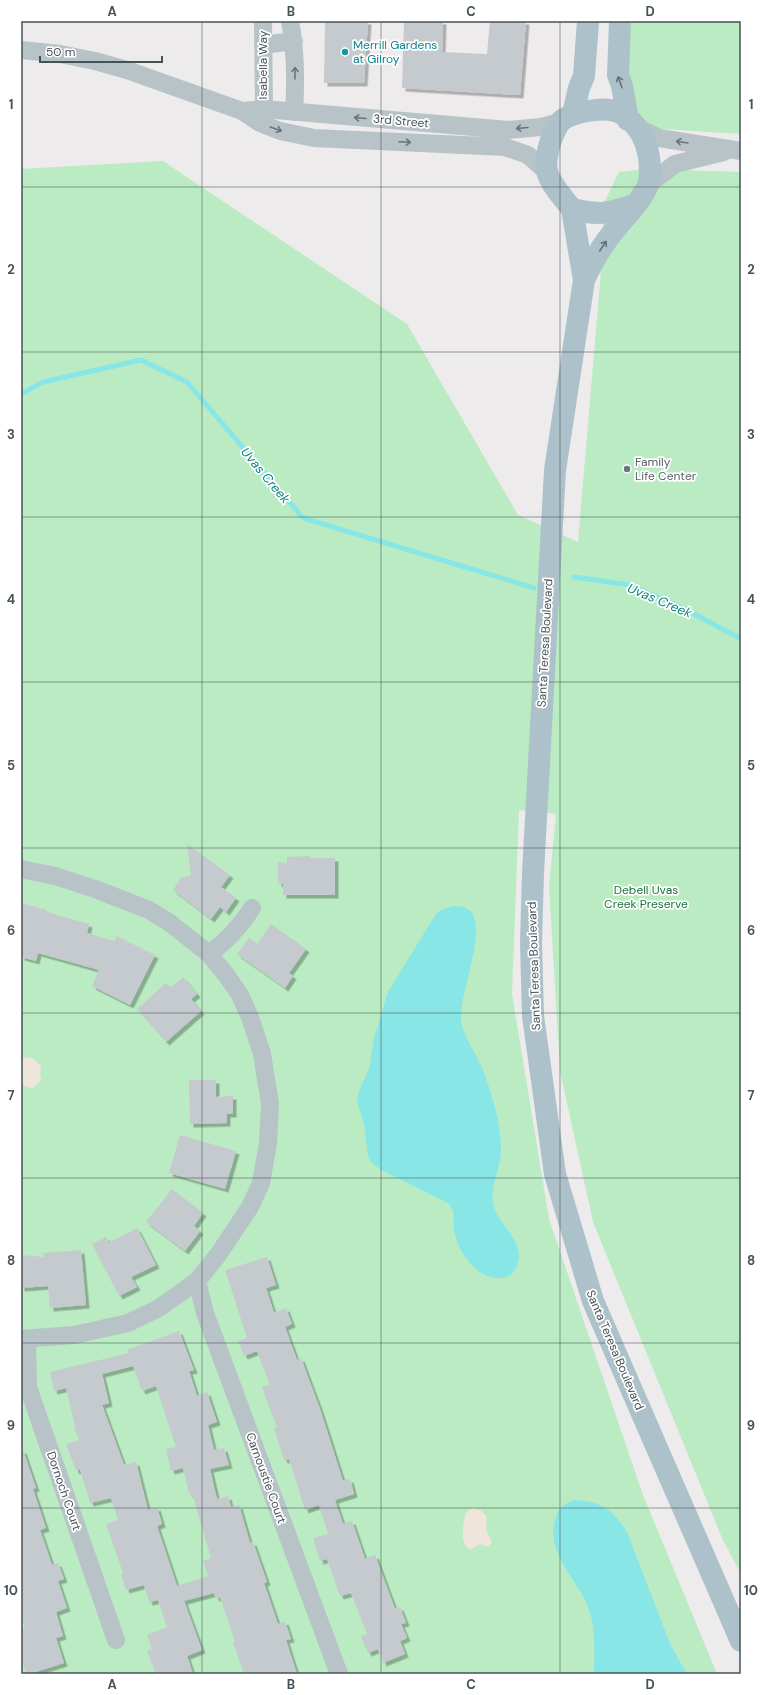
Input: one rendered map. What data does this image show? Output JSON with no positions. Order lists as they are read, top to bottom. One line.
{"streets":{"main road":["Santa Teresa Boulevard"],"street":["Isabella Way","3rd Street","Carnoustie Court","Dornoch Court"]},"crossings":[["Isabella Way","3rd Street"],["3rd Street","Santa Teresa Boulevard"]],"water":["Uvas Creek"],"parks":["Debell Uvas Creek Preserve"],"places":["Merrill Gardens at Gilroy","Family Life Center"],"scale_bar":"50 m","grid":{"columns":["A","B","C","D"],"rows":["1","2","3","4","5","6","7","8","9","10"]}}
